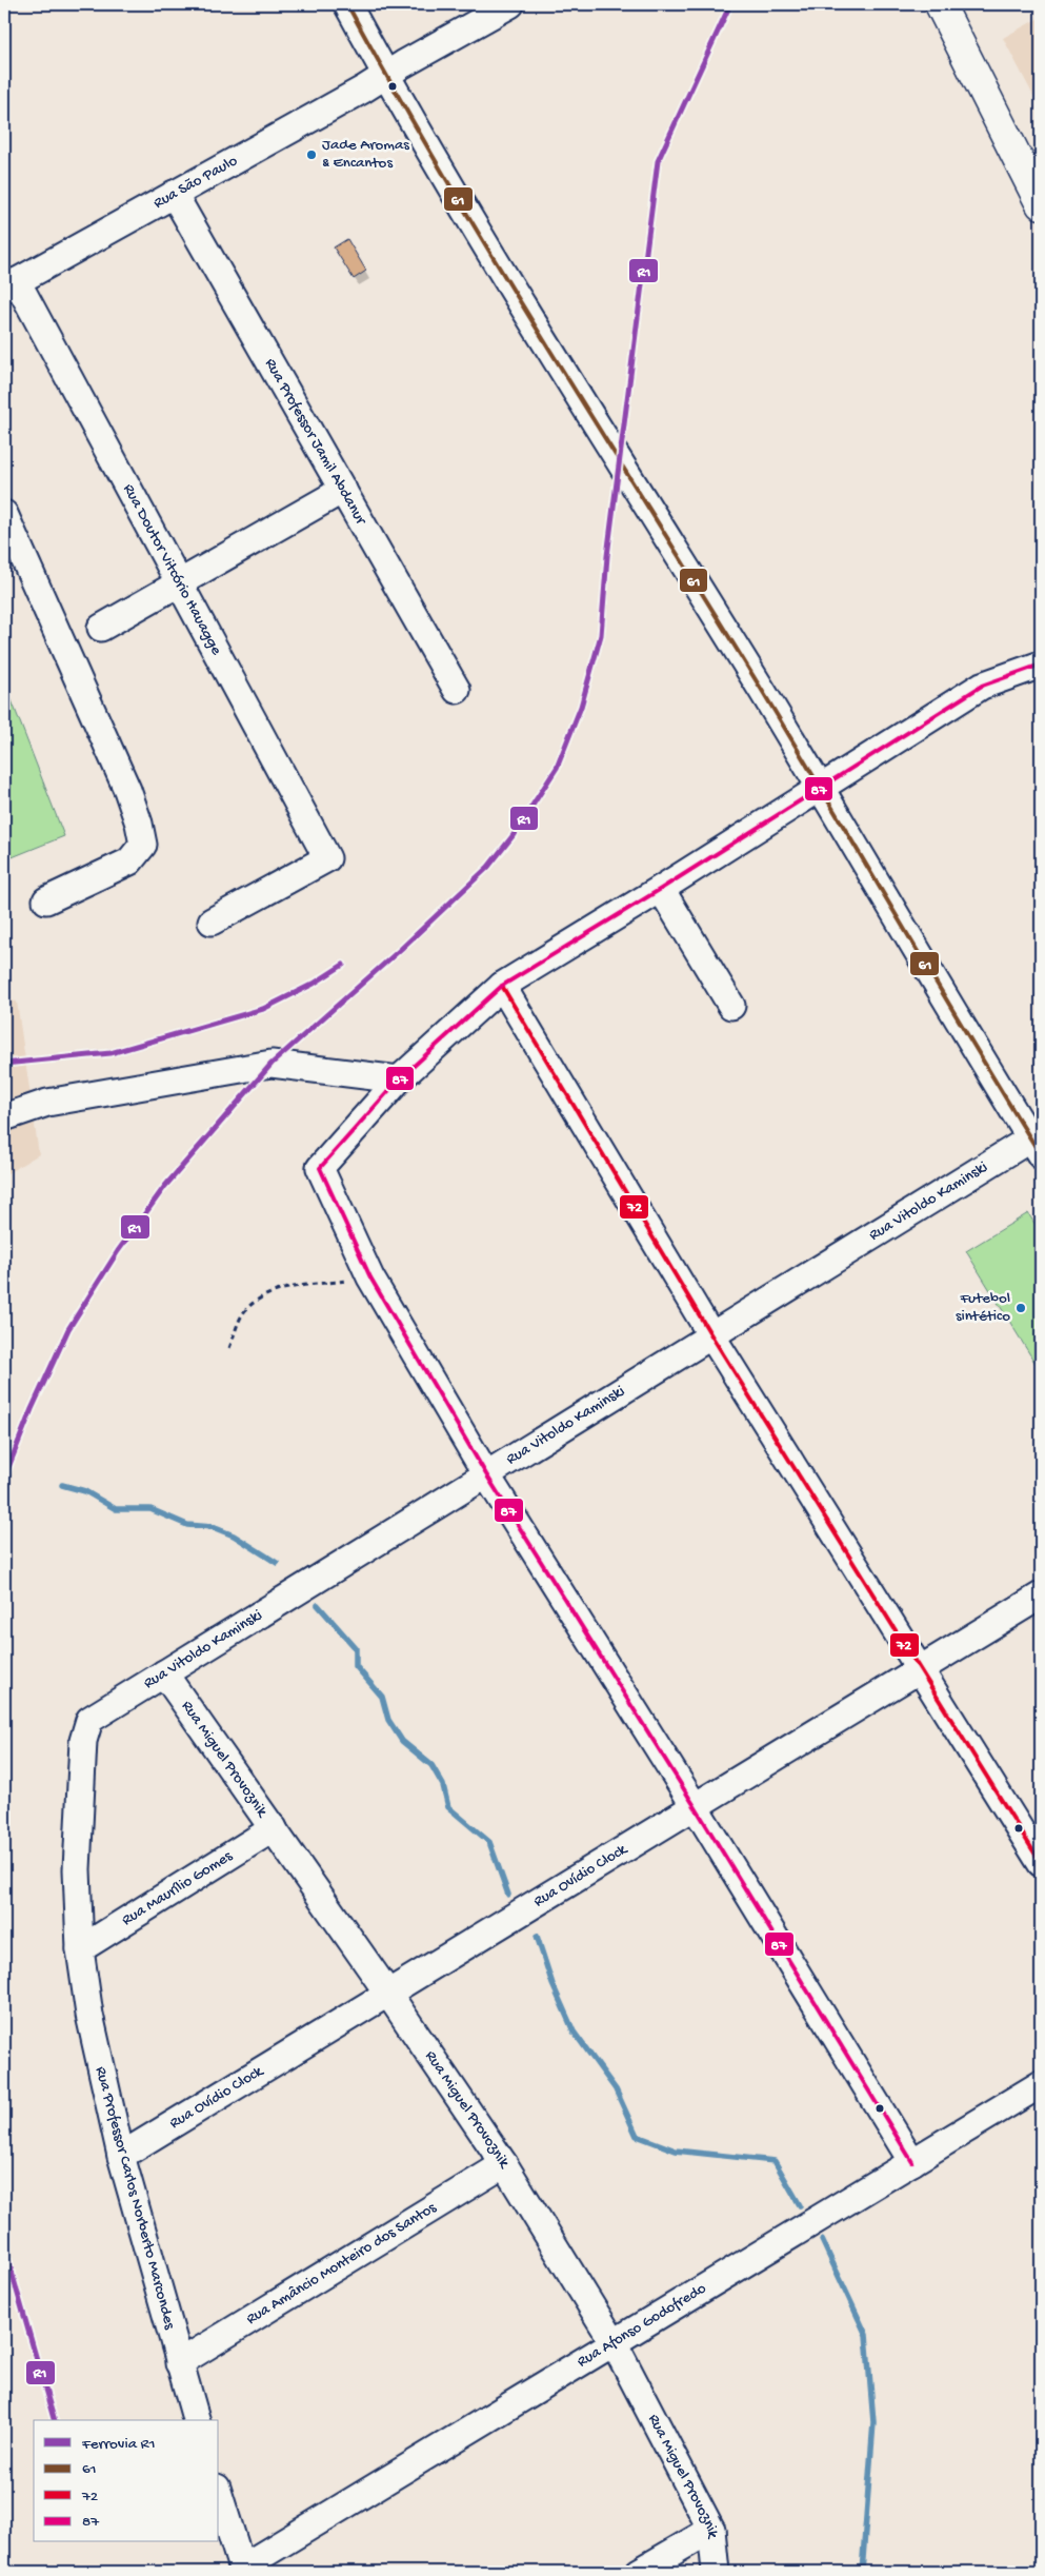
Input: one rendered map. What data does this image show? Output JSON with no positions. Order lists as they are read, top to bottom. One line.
{"streets":{"street":["Rua São Paulo","Rua Professor Jamil Abdanur","Rua Doutor Vitcório Hauagge","Rua Vitoldo Kaminski","Rua Miguel Provoznik","Rua Ovídio Clock","Rua Maurílio Gomes","Rua Professor Carlos Norberto Marcondes","Rua Amâncio Monteiro dos Santos","Rua Afonso Godofredo"]},"crossings":[["Rua São Paulo","Rua Professor Jamil Abdanur"],["Rua São Paulo","Rua Doutor Vitcório Hauagge"],["Rua Vitoldo Kaminski","Rua Miguel Provoznik"],["Rua Vitoldo Kaminski","Rua Professor Carlos Norberto Marcondes"],["Rua Miguel Provoznik","Rua Ovídio Clock"],["Rua Miguel Provoznik","Rua Maurílio Gomes"],["Rua Miguel Provoznik","Rua Amâncio Monteiro dos Santos"],["Rua Miguel Provoznik","Rua Afonso Godofredo"],["Rua Ovídio Clock","Rua Professor Carlos Norberto Marcondes"],["Rua Maurílio Gomes","Rua Professor Carlos Norberto Marcondes"],["Rua Professor Carlos Norberto Marcondes","Rua Amâncio Monteiro dos Santos"]],"places":["Jade Aromas & Encantos","Futebol sintético"],"lines":["rail line R1","transit line 61","transit line 87","transit line 72"],"legend":["Ferrovia R1","61","72","87"]}
